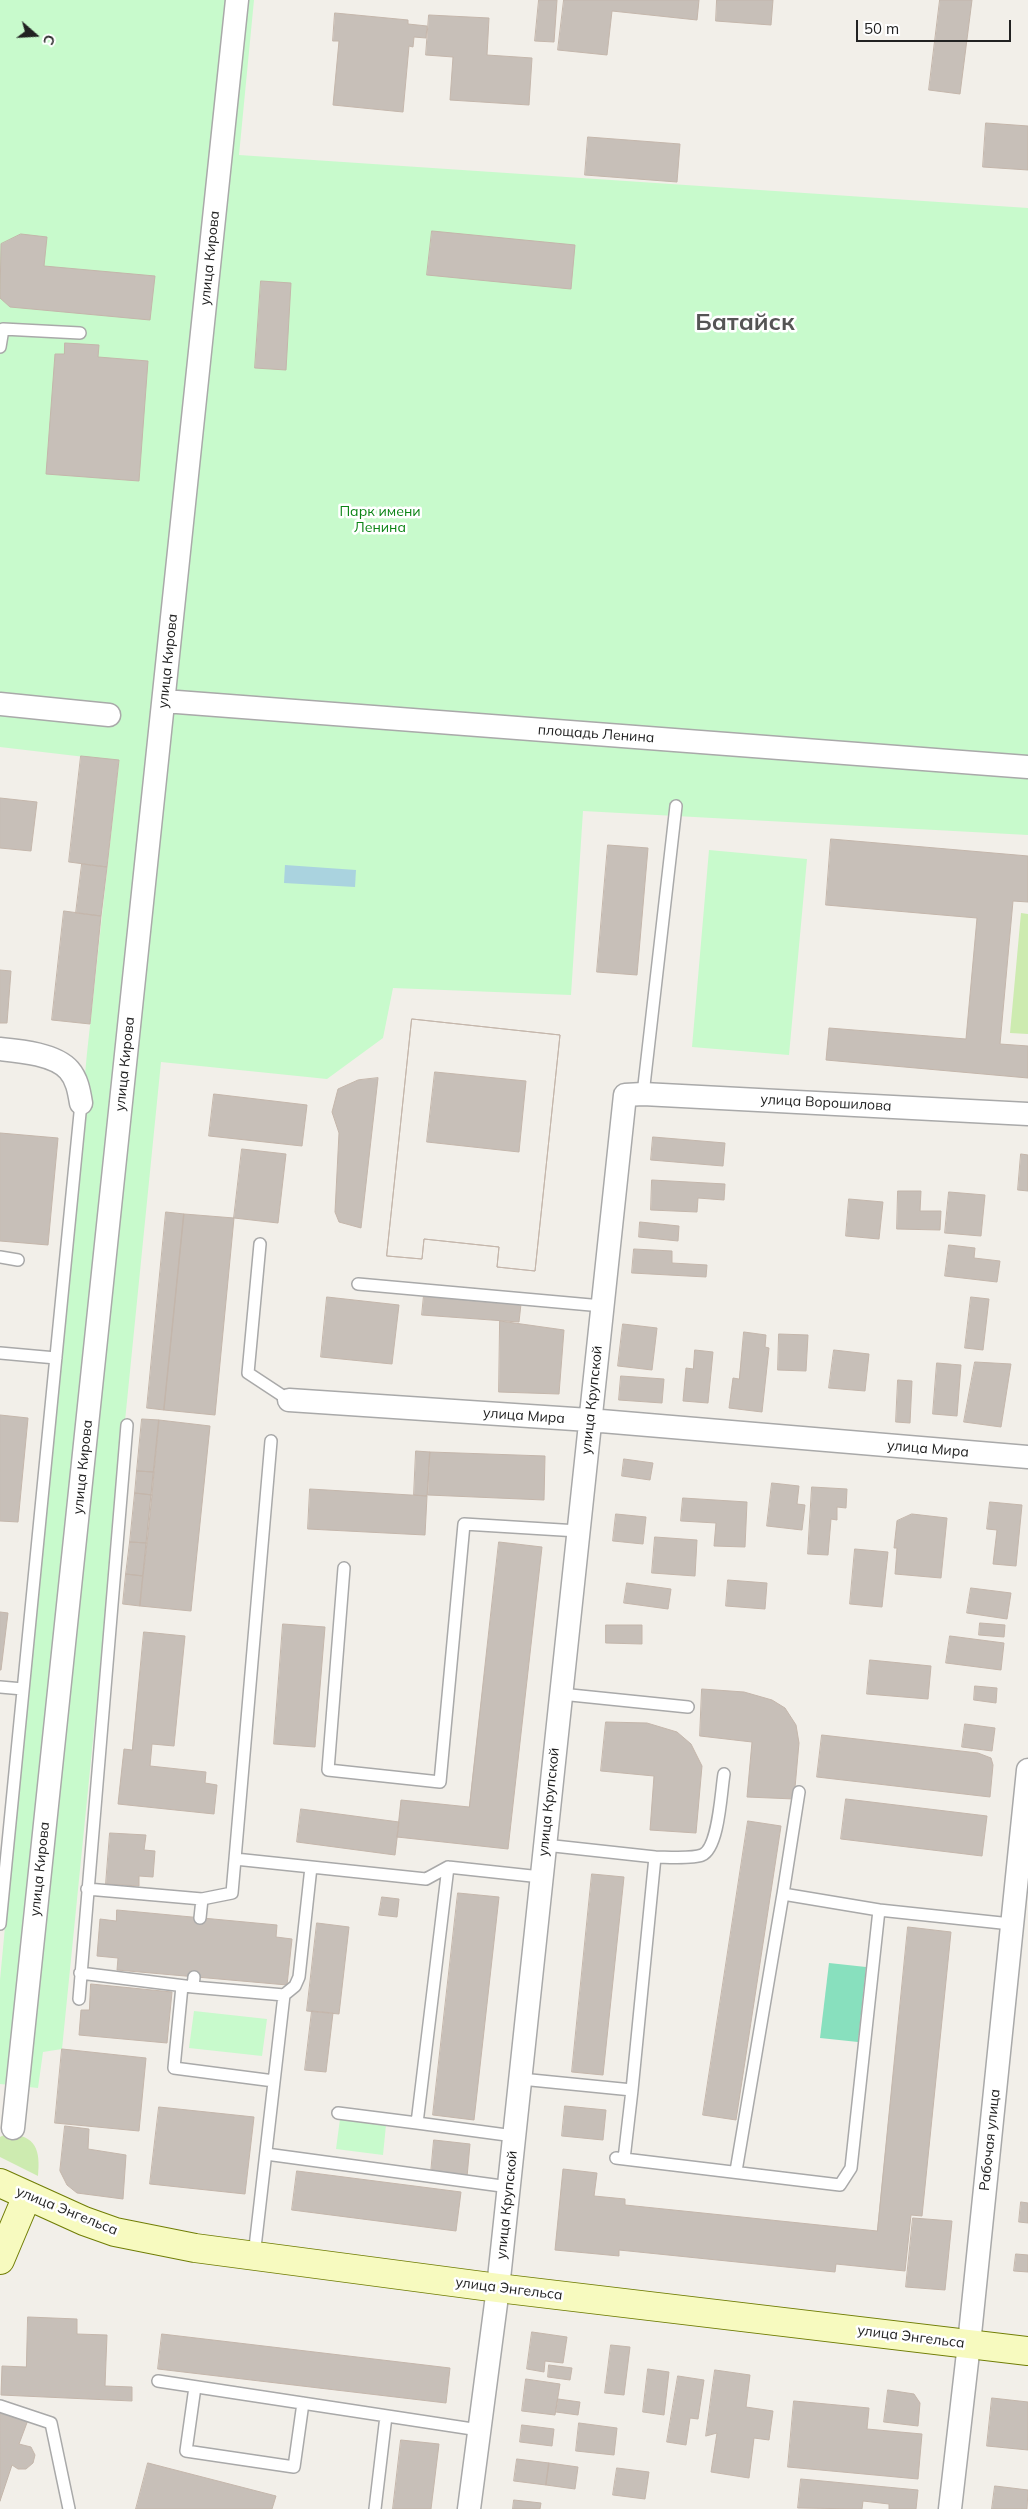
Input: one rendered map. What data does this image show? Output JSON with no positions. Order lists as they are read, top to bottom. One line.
{"streets":{"main road":["улица Энгельса"],"street":["улица Кирова","площадь Ленина","улица Ворошилова","улица Крупской","улица Мира","Рабочая улица"]},"crossings":[["улица Кирова","площадь Ленина"],["улица Ворошилова","улица Крупской"],["улица Крупской","улица Мира"],["улица Крупской","улица Энгельса"],["Рабочая улица","улица Энгельса"]],"districts":["Батайск"],"parks":["Парк имени Ленина"],"scale_bar":"50 m","north":"right"}
